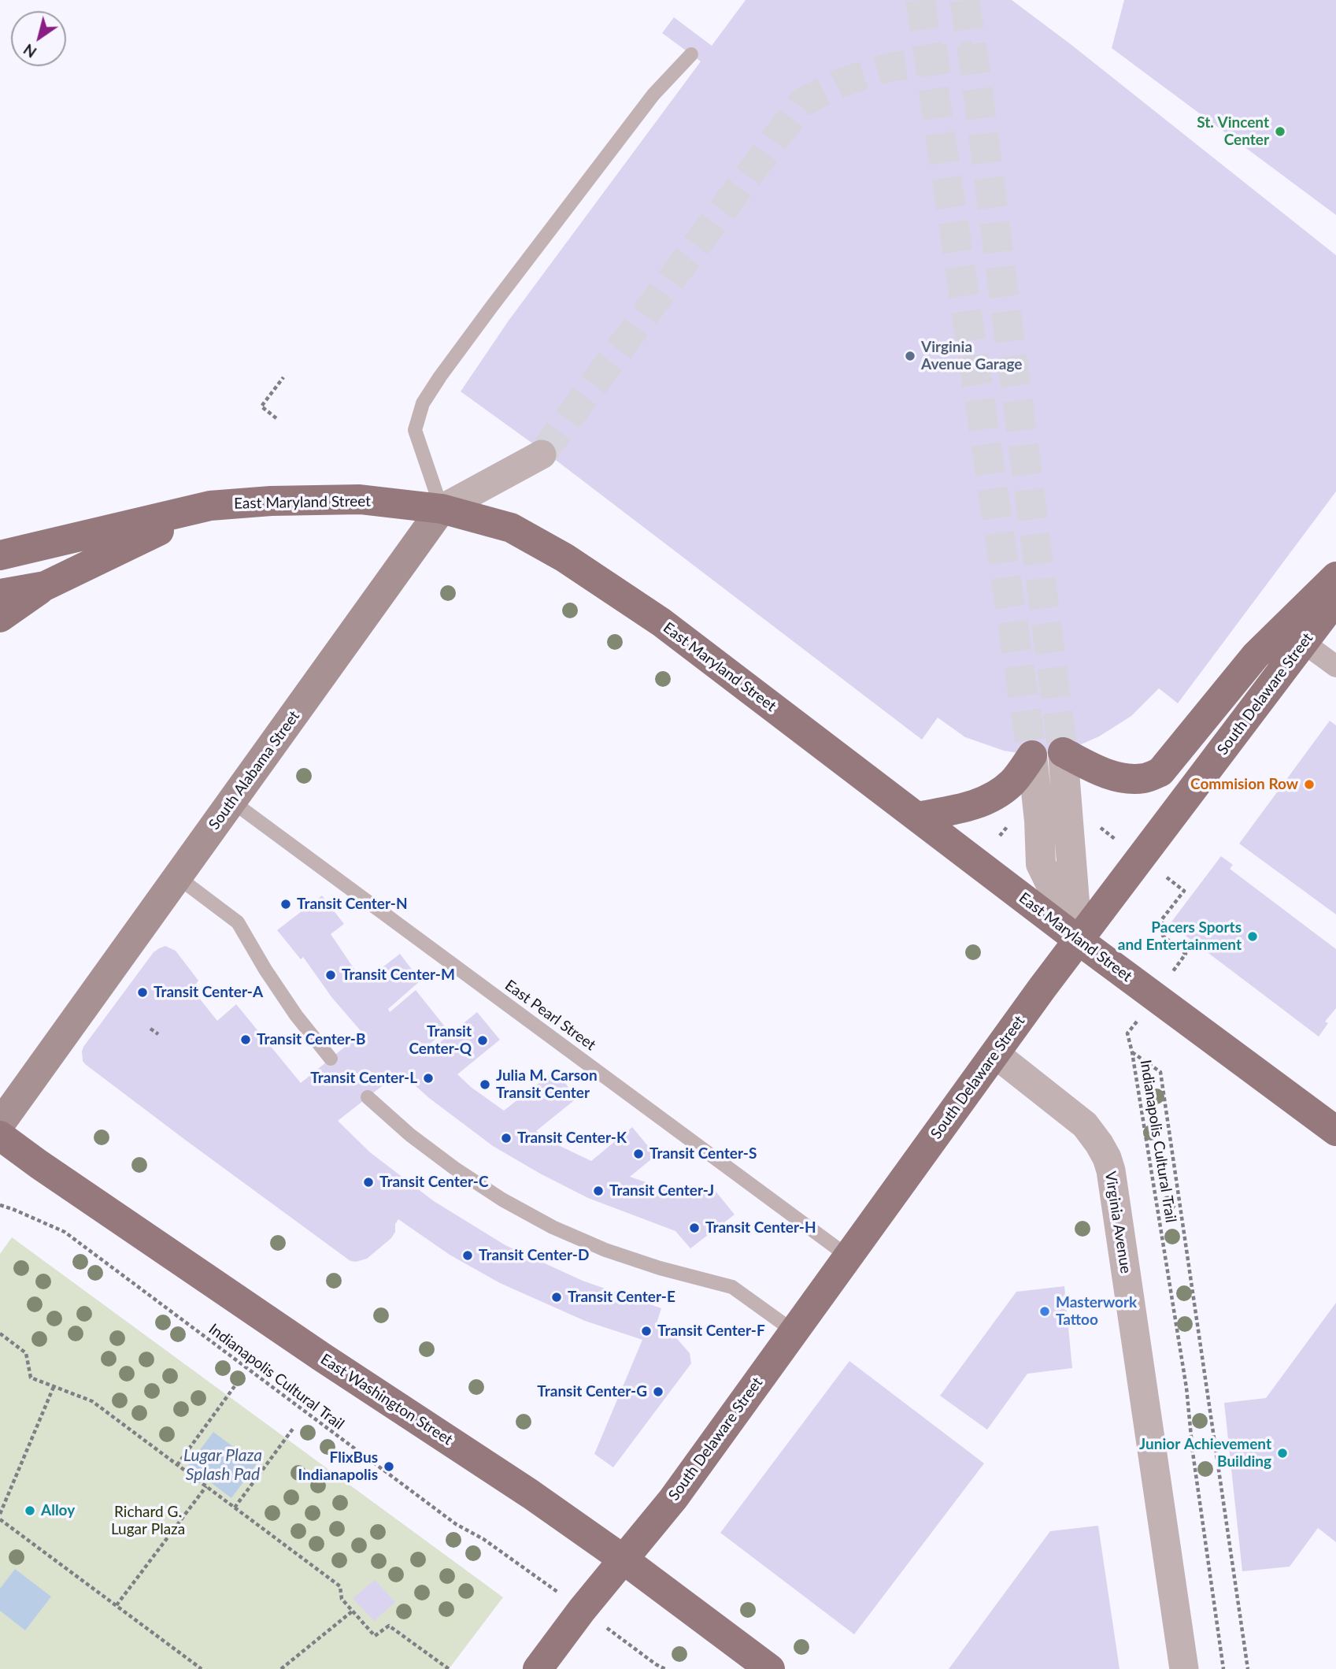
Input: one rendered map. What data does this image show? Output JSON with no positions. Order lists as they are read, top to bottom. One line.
{"streets":{"main road":["East Maryland Street","South Delaware Street","South Alabama Street","East Washington Street"],"street":["Virginia Avenue"],"lane":["East Pearl Street"],"path":["Indianapolis Cultural Trail"]},"crossings":[["East Maryland Street","South Delaware Street"],["East Maryland Street","South Alabama Street"],["South Delaware Street","East Pearl Street"],["South Delaware Street","Virginia Avenue"],["South Delaware Street","East Washington Street"],["South Alabama Street","East Pearl Street"]],"water":["Lugar Plaza Splash Pad"],"parks":["Richard G. Lugar Plaza"],"places":["St. Vincent Center","Virginia Avenue Garage","Commision Row","Transit Center-N","Pacers Sports and Entertainment","Transit Center-M","Transit Center-A","Transit Center-B","Transit Center-Q","Transit Center-L","Julia M. Carson Transit Center","Transit Center-K","Transit Center-S","Transit Center-C","Transit Center-J","Transit Center-H","Transit Center-D","Transit Center-E","Masterwork Tattoo","Transit Center-F","Transit Center-G","Junior Achievement Building","FlixBus Indianapolis","Alloy"],"north":"bottom left"}
